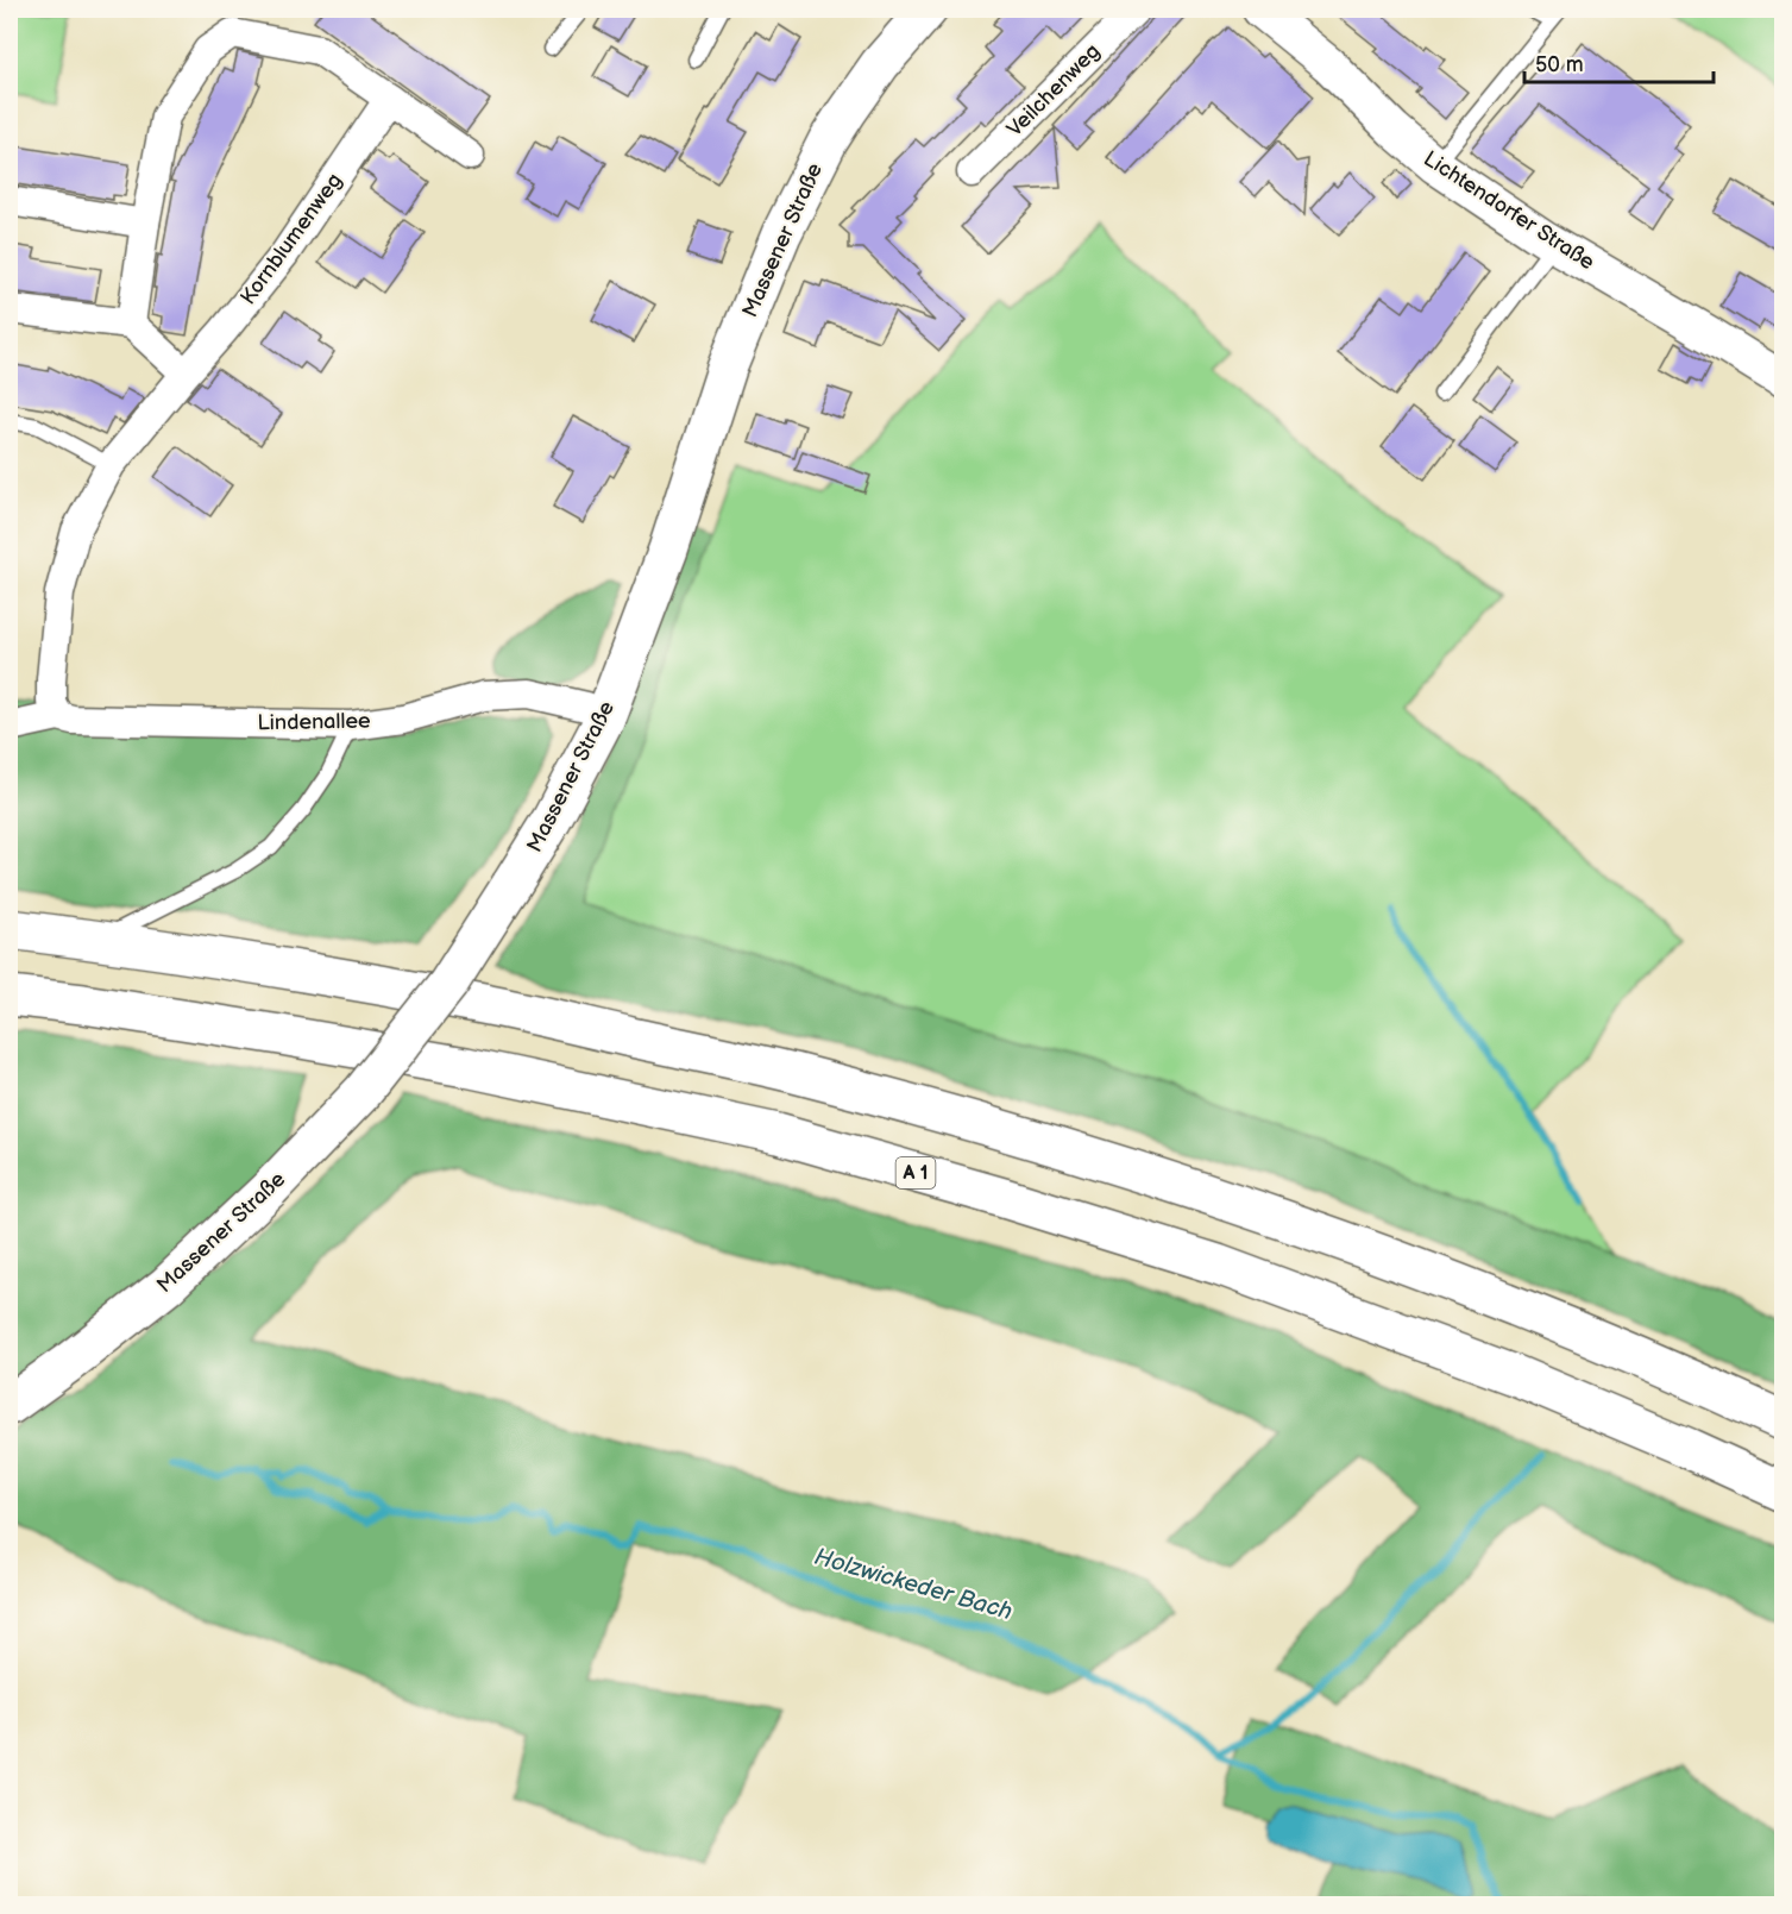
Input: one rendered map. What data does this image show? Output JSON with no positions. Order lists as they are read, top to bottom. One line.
{"streets":{"main road":["Massener Straße","A 1"],"street":["Veilchenweg","Lichtendorfer Straße","Kornblumenweg","Lindenallee"]},"crossings":[["Kornblumenweg","Lindenallee"],["Massener Straße","Lindenallee"]],"water":["Holzwickeder Bach"],"scale_bar":"50 m"}
